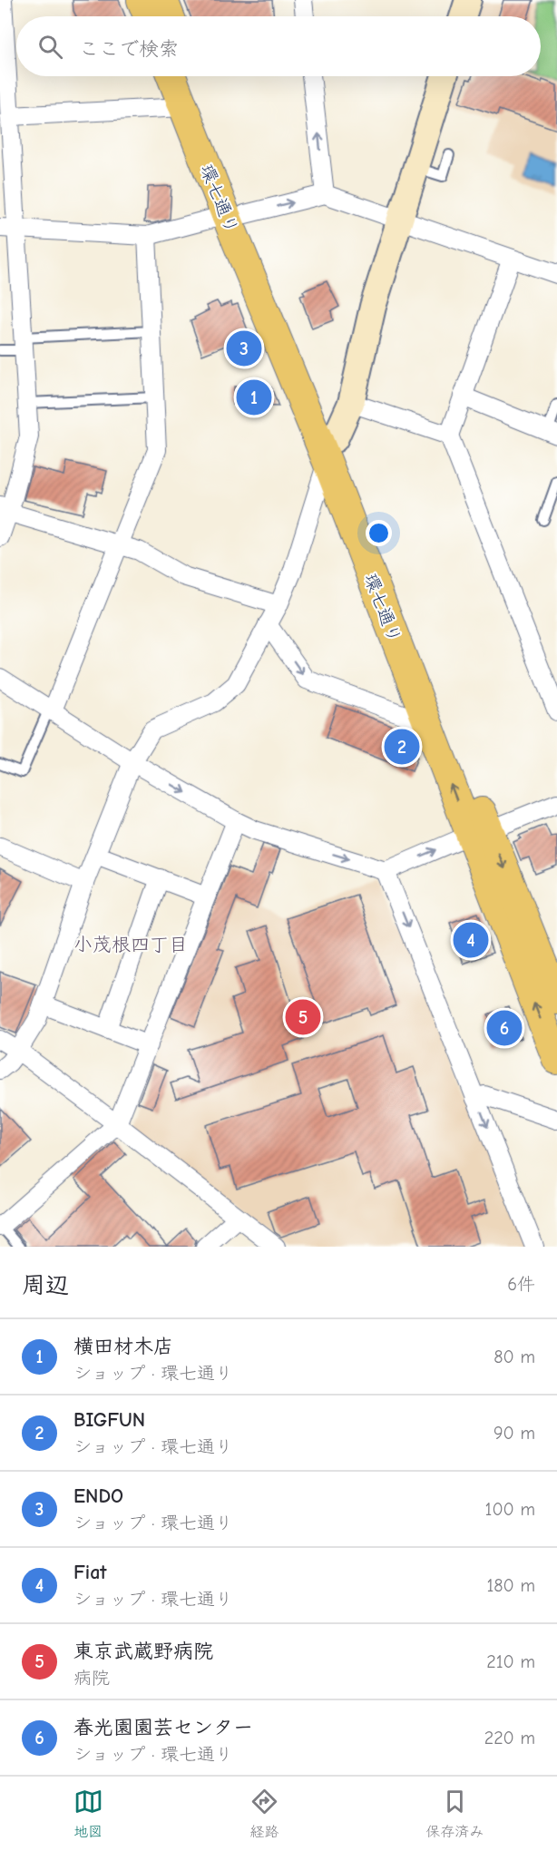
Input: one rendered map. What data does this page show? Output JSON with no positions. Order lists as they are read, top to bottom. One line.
{"streets":{"main road":["環七通り"]},"districts":["小茂根四丁目"],"page":{"search":"ここで検索","pins":["3","1","2","4","5","6"],"heading":["周辺","6件"],"list":[{"mark":"1","name":"横田材木店","note":"ショップ · 環七通り","value":"80 m"},{"mark":"2","name":"BIGFUN","note":"ショップ · 環七通り","value":"90 m"},{"mark":"3","name":"ENDO","note":"ショップ · 環七通り","value":"100 m"},{"mark":"4","name":"Fiat","note":"ショップ · 環七通り","value":"180 m"},{"mark":"5","name":"東京武蔵野病院","note":"病院","value":"210 m"},{"mark":"6","name":"春光園園芸センター","note":"ショップ · 環七通り","value":"220 m"}],"nav":["地図","経路","保存済み"]}}
